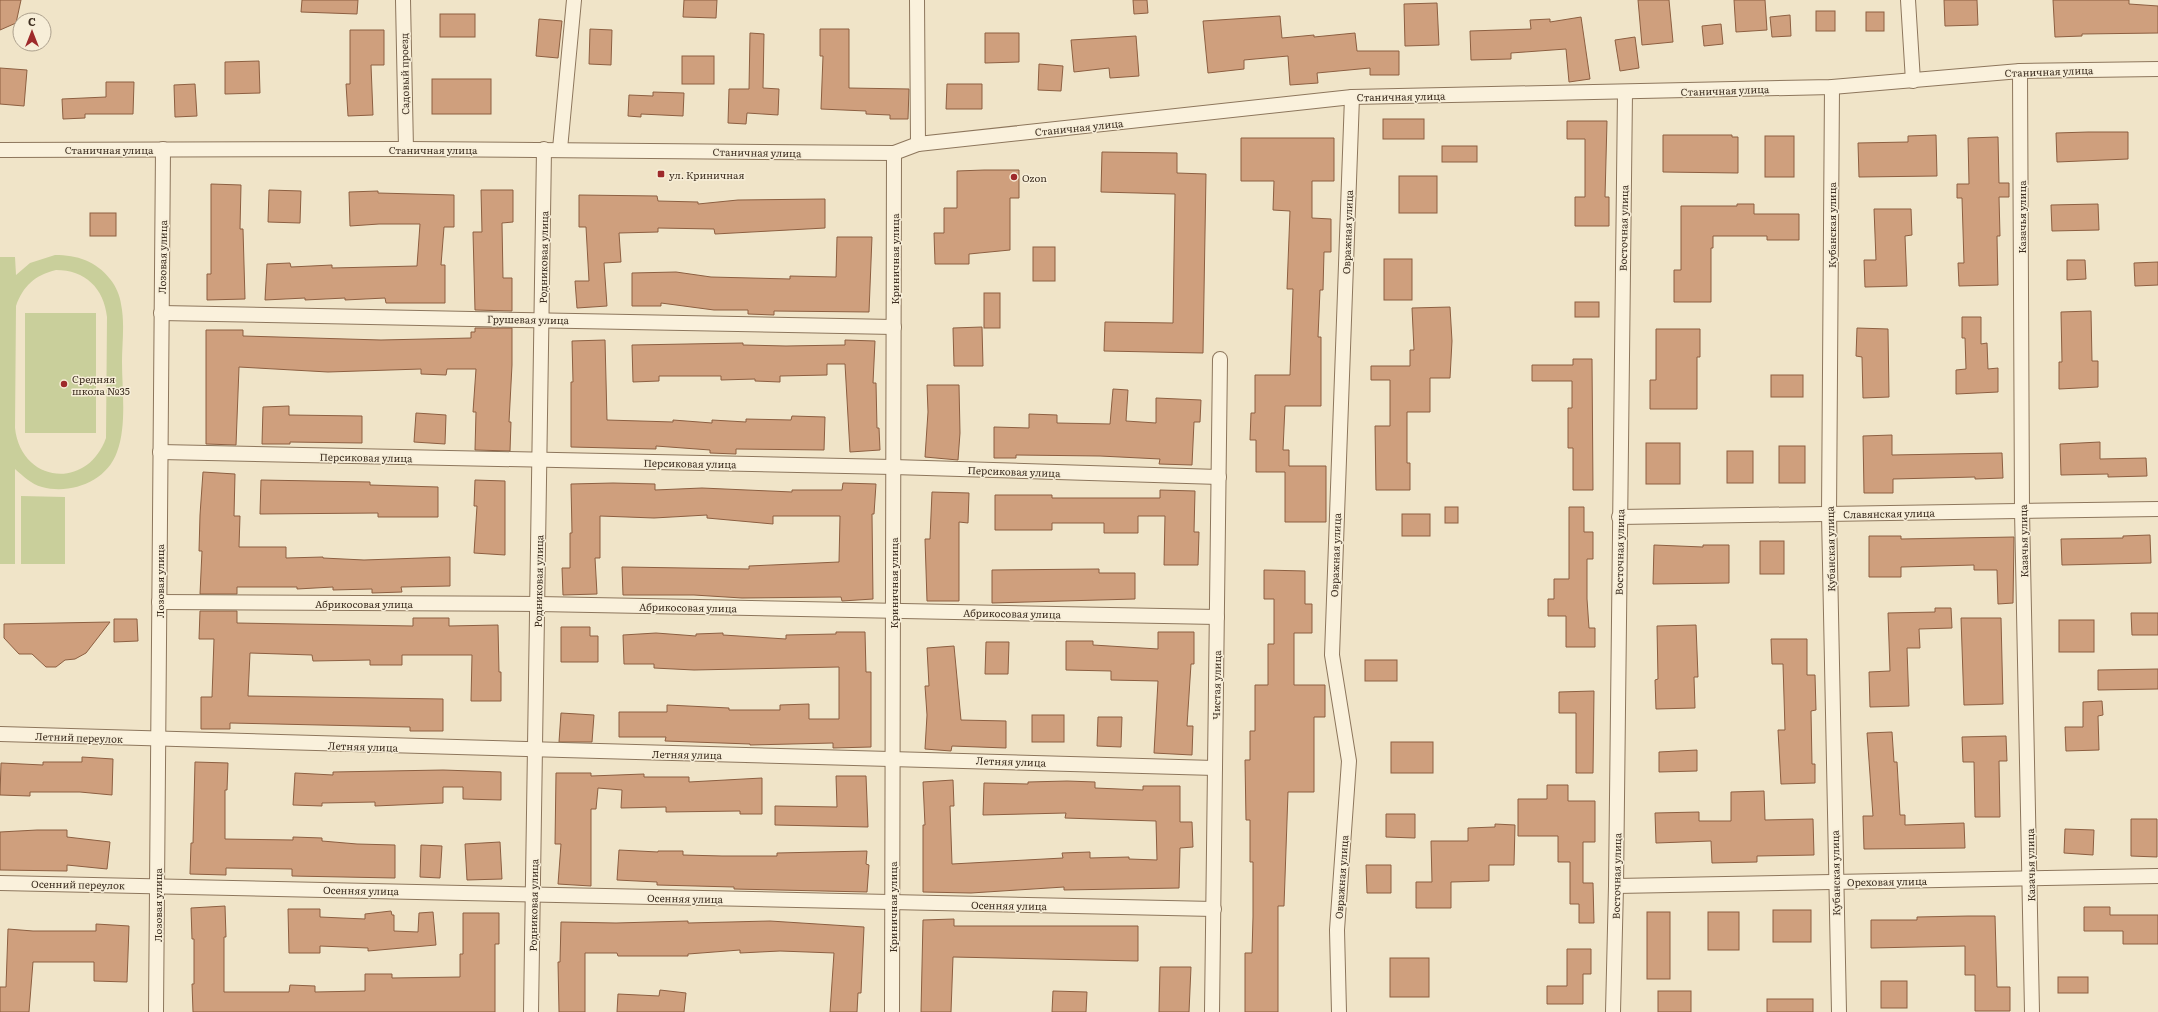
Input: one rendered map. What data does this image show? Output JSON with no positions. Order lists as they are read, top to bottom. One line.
{"streets":{"street":["Станичная улица","Садовый проезд","Казачья улица","Кубанская улица","Восточная улица","Овражная улица","Лозовая улица","Родниковая улица","Криничная улица","Грушевая улица","Персиковая улица","Славянская улица","Абрикосовая улица","Чистая улица","Летний переулок","Летняя улица","Ореховая улица","Осенний переулок","Осенняя улица"]},"crossings":[["Станичная улица","Садовый проезд"],["Станичная улица","Казачья улица"],["Станичная улица","Кубанская улица"],["Станичная улица","Восточная улица"],["Станичная улица","Овражная улица"],["Станичная улица","Лозовая улица"],["Станичная улица","Родниковая улица"],["Станичная улица","Криничная улица"],["Казачья улица","Славянская улица"],["Казачья улица","Ореховая улица"],["Кубанская улица","Славянская улица"],["Кубанская улица","Ореховая улица"],["Восточная улица","Славянская улица"],["Восточная улица","Ореховая улица"],["Лозовая улица","Грушевая улица"],["Лозовая улица","Персиковая улица"],["Лозовая улица","Абрикосовая улица"],["Лозовая улица","Летний переулок"],["Лозовая улица","Летняя улица"],["Лозовая улица","Осенний переулок"],["Лозовая улица","Осенняя улица"],["Родниковая улица","Грушевая улица"],["Родниковая улица","Персиковая улица"],["Родниковая улица","Абрикосовая улица"],["Родниковая улица","Летняя улица"],["Родниковая улица","Осенняя улица"],["Криничная улица","Грушевая улица"],["Криничная улица","Персиковая улица"],["Криничная улица","Абрикосовая улица"],["Криничная улица","Летняя улица"],["Криничная улица","Осенняя улица"],["Персиковая улица","Чистая улица"],["Абрикосовая улица","Чистая улица"],["Чистая улица","Летняя улица"],["Чистая улица","Осенняя улица"],["Летний переулок","Летняя улица"],["Осенний переулок","Осенняя улица"]],"places":{"transit":["ул. Криничная"],"other":["Ozon","Средняя школа №35"]},"north":"top"}
